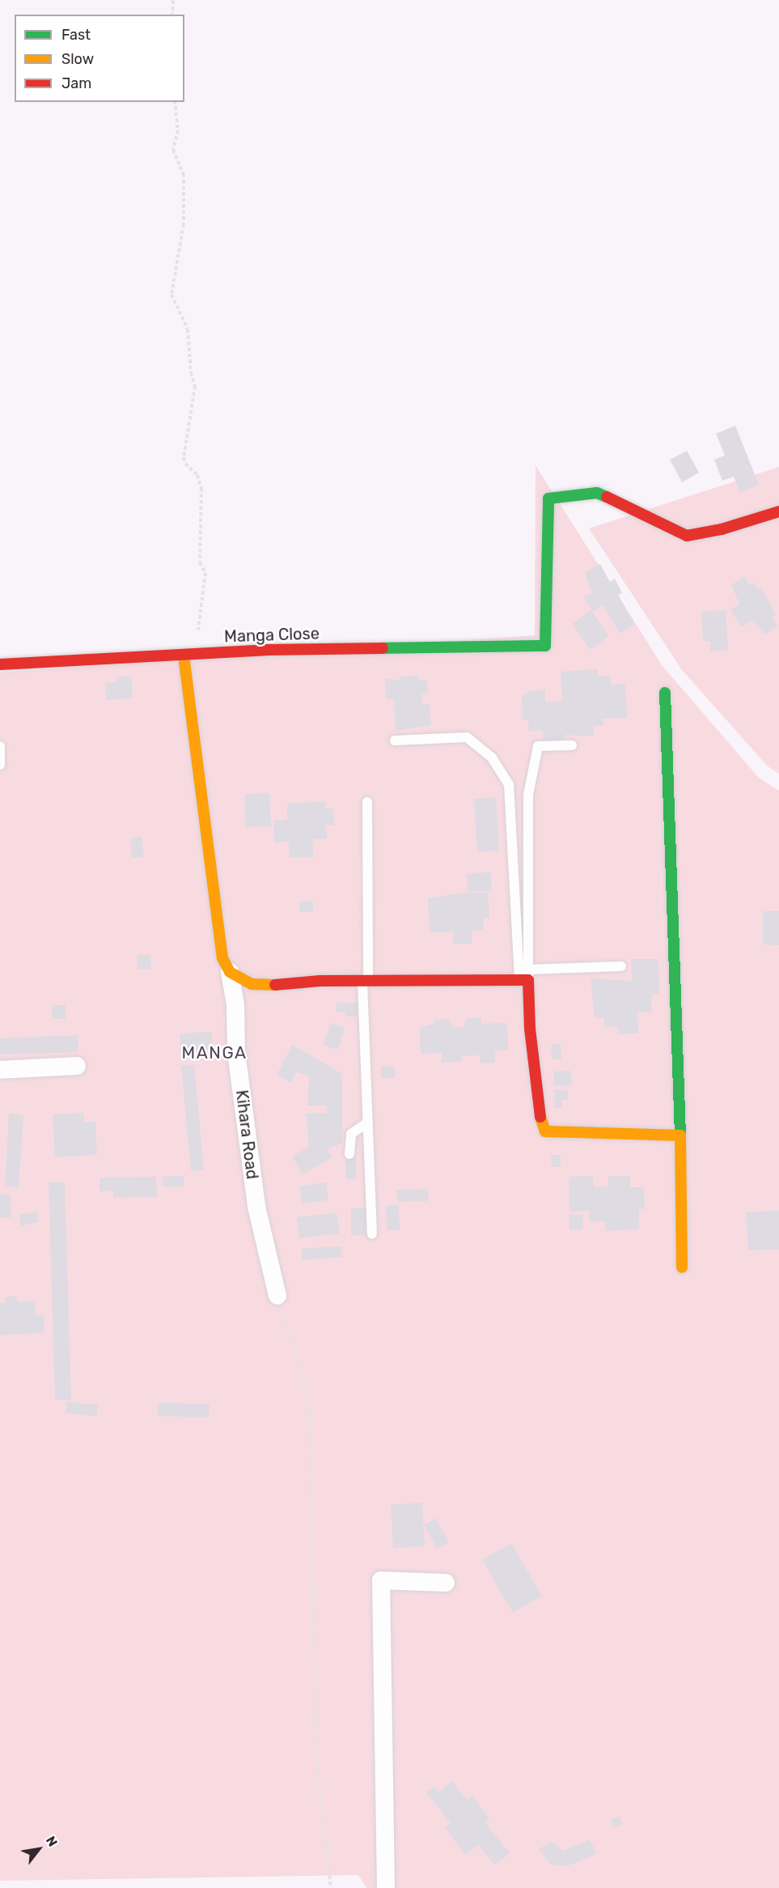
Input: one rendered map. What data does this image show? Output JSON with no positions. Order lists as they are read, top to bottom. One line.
{"streets":{"street":["Manga Close","Kihara Road"]},"districts":["MANGA"],"legend":["Fast","Slow","Jam"],"north":"top right"}
